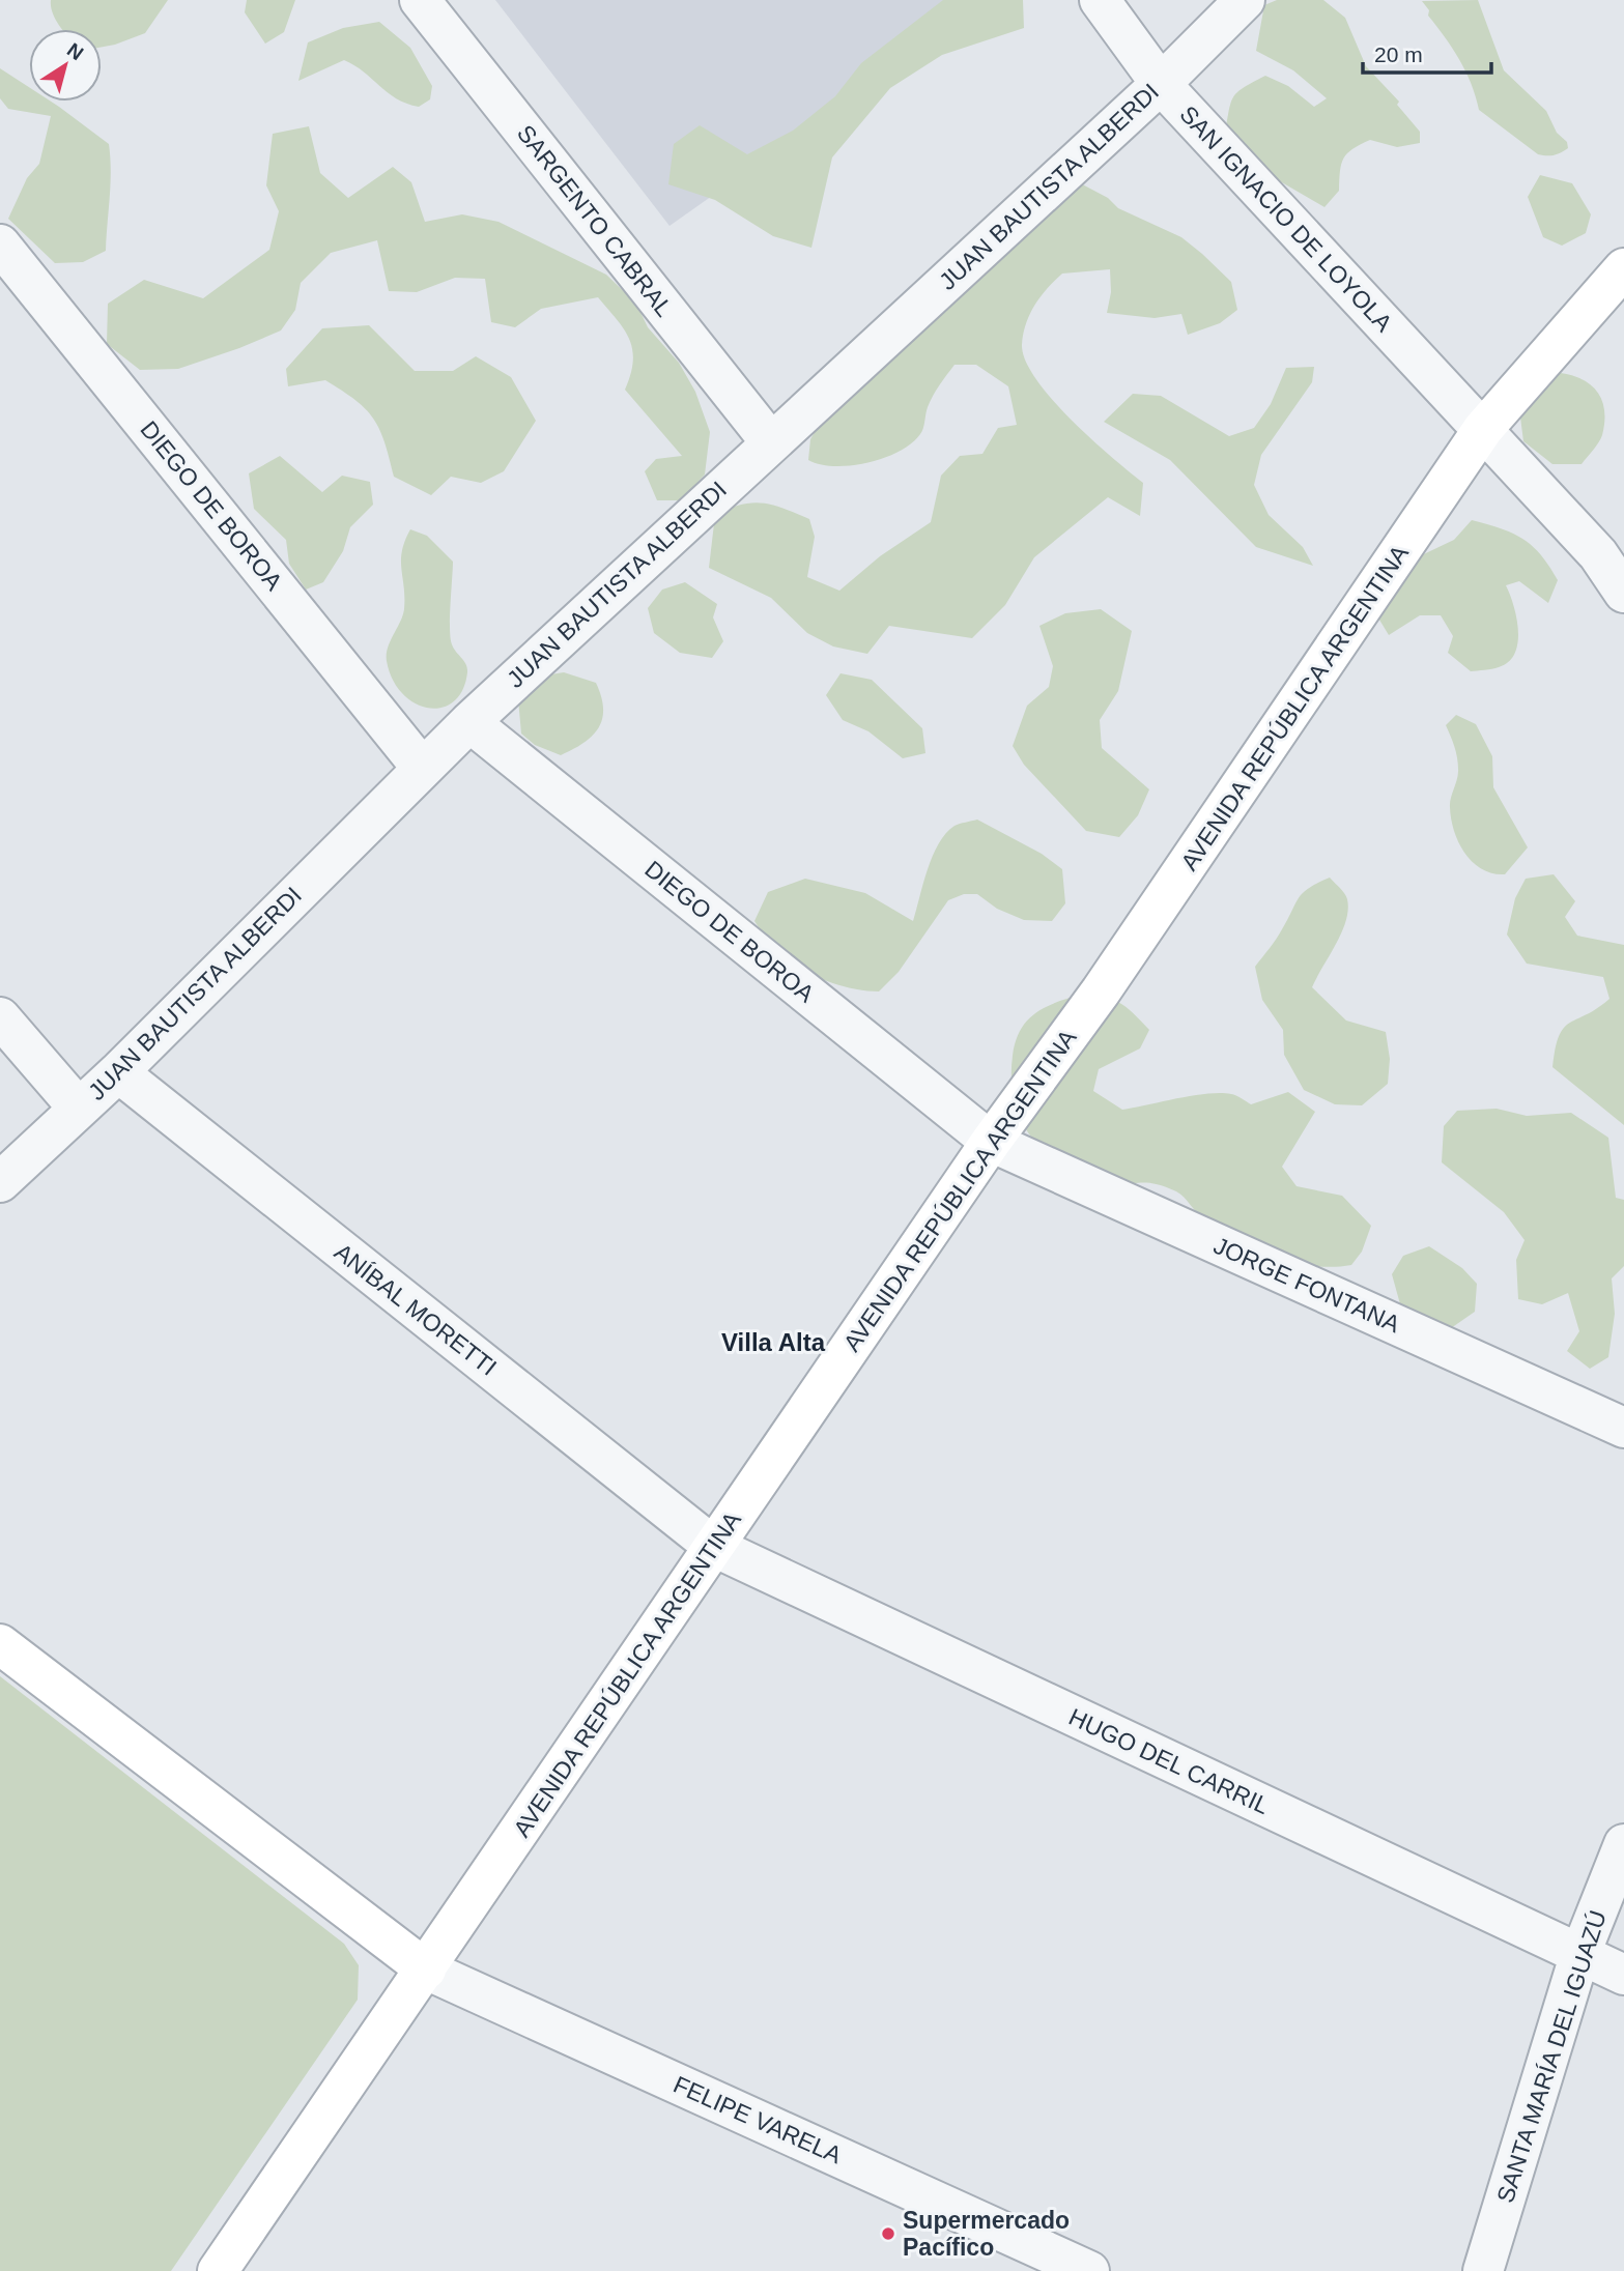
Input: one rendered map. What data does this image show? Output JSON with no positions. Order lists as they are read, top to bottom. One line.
{"streets":{"main road":["AVENIDA REPÚBLICA ARGENTINA"],"street":["JUAN BAUTISTA ALBERDI","SAN IGNACIO DE LOYOLA","SARGENTO CABRAL","DIEGO DE BOROA","JORGE FONTANA","ANÍBAL MORETTI","HUGO DEL CARRIL","SANTA MARÍA DEL IGUAZÚ","FELIPE VARELA"]},"crossings":[["JUAN BAUTISTA ALBERDI","SAN IGNACIO DE LOYOLA"],["JUAN BAUTISTA ALBERDI","SARGENTO CABRAL"],["JUAN BAUTISTA ALBERDI","DIEGO DE BOROA"],["JUAN BAUTISTA ALBERDI","ANÍBAL MORETTI"],["SAN IGNACIO DE LOYOLA","AVENIDA REPÚBLICA ARGENTINA"],["DIEGO DE BOROA","AVENIDA REPÚBLICA ARGENTINA"],["DIEGO DE BOROA","JORGE FONTANA"],["AVENIDA REPÚBLICA ARGENTINA","JORGE FONTANA"],["AVENIDA REPÚBLICA ARGENTINA","ANÍBAL MORETTI"],["AVENIDA REPÚBLICA ARGENTINA","HUGO DEL CARRIL"],["AVENIDA REPÚBLICA ARGENTINA","FELIPE VARELA"],["ANÍBAL MORETTI","HUGO DEL CARRIL"],["HUGO DEL CARRIL","SANTA MARÍA DEL IGUAZÚ"]],"districts":["Villa Alta"],"places":["Supermercado Pacífico"],"scale_bar":"20 m","north":"top right"}
